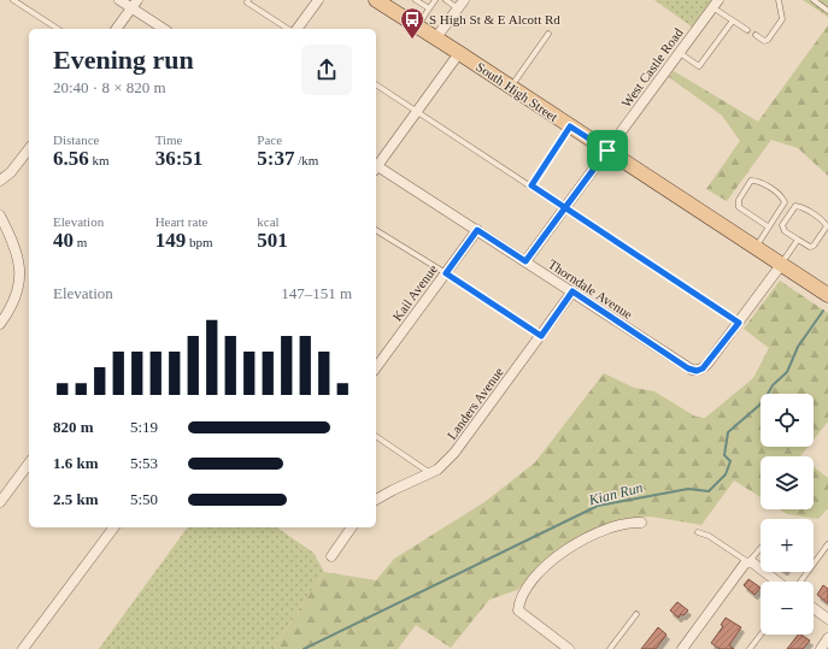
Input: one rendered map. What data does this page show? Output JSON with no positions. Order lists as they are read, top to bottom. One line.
{"streets":{"main road":["South High Street"],"street":["West Castle Road","Thorndale Avenue","Kail Avenue","Landers Avenue"]},"crossings":[["West Castle Road","South High Street"],["West Castle Road","Thorndale Avenue"],["Thorndale Avenue","Kail Avenue"],["Thorndale Avenue","Landers Avenue"]],"water":["Kian Run"],"places":{"bus stop":["S High St & E Alcott Rd"]},"page":{"heading":["Evening run","20:40 · 8 × 820 m"],"stats":[["Distance","6.56 km"],["Time","36:51"],["Pace","5:37 /km"],["Elevation","40 m"],["Heart rate","149 bpm"],["kcal","501"]],"chart":["Elevation","147–151 m"],"map_buttons":["+","−"],"list":[{"name":"820 m","note":"5:19"},{"name":"1.6 km","note":"5:53"},{"name":"2.5 km","note":"5:50"}]}}
